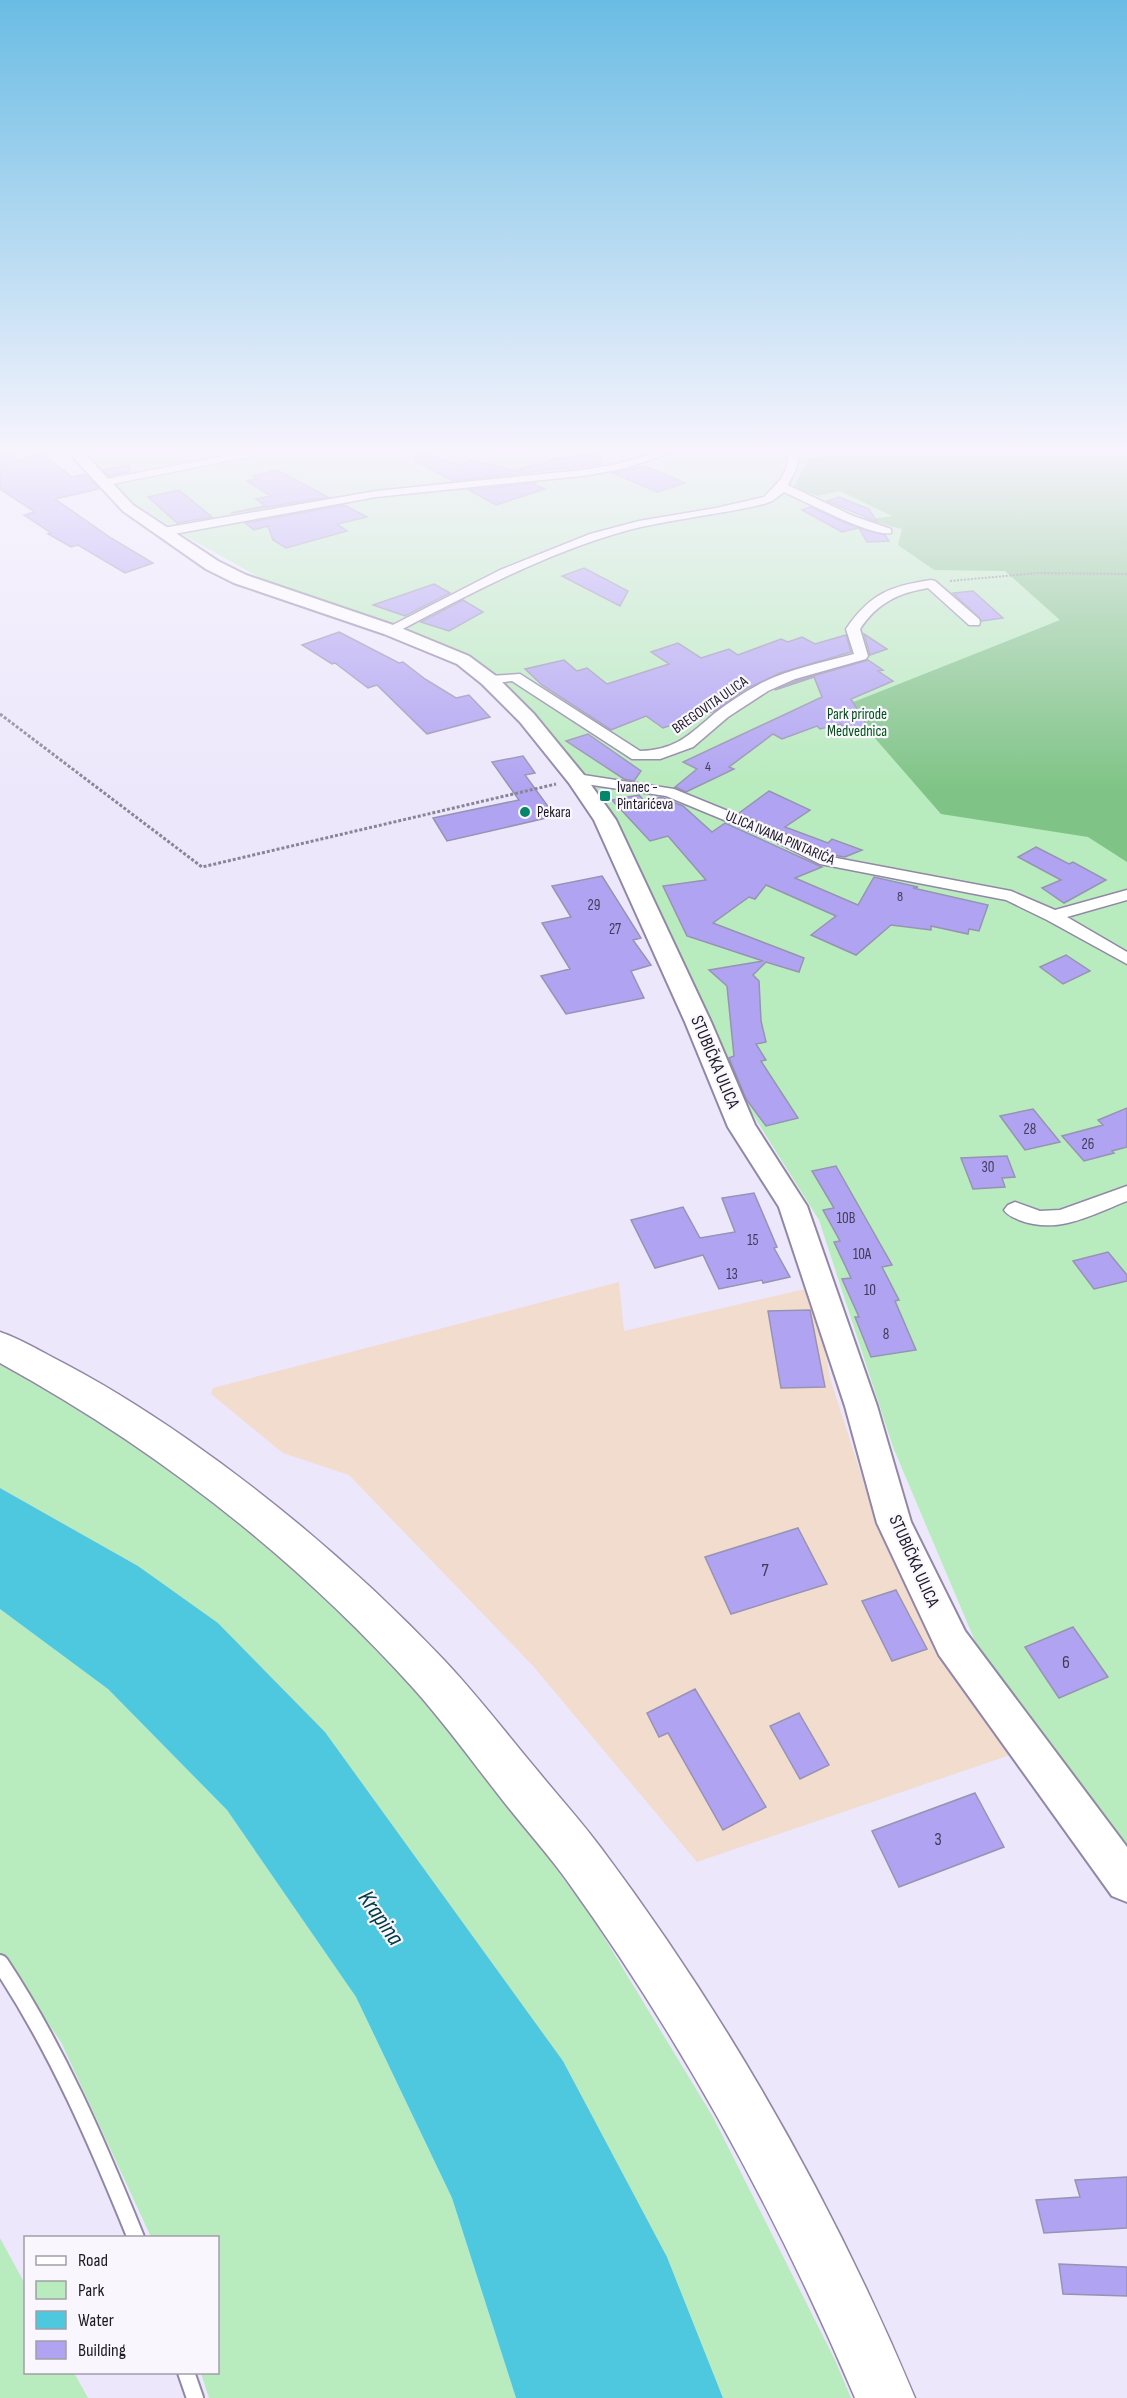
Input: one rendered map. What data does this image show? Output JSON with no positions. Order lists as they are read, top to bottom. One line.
{"streets":{"main road":["STUBIČKA ULICA"],"street":["BREGOVITA ULICA","ULICA IVANA PINTARIĆA"]},"crossings":[["BREGOVITA ULICA","STUBIČKA ULICA"],["ULICA IVANA PINTARIĆA","STUBIČKA ULICA"]],"water":["Krapina"],"parks":["Park prirode Medvednica"],"places":{"transit":["Ivanec - Pintarićeva"],"other":["Pekara"]},"house_numbers":["4","8","29","27","28","26","30","10B","15","10A","13","10","8","7","6","3"],"legend":["Road","Park","Water","Building"]}
